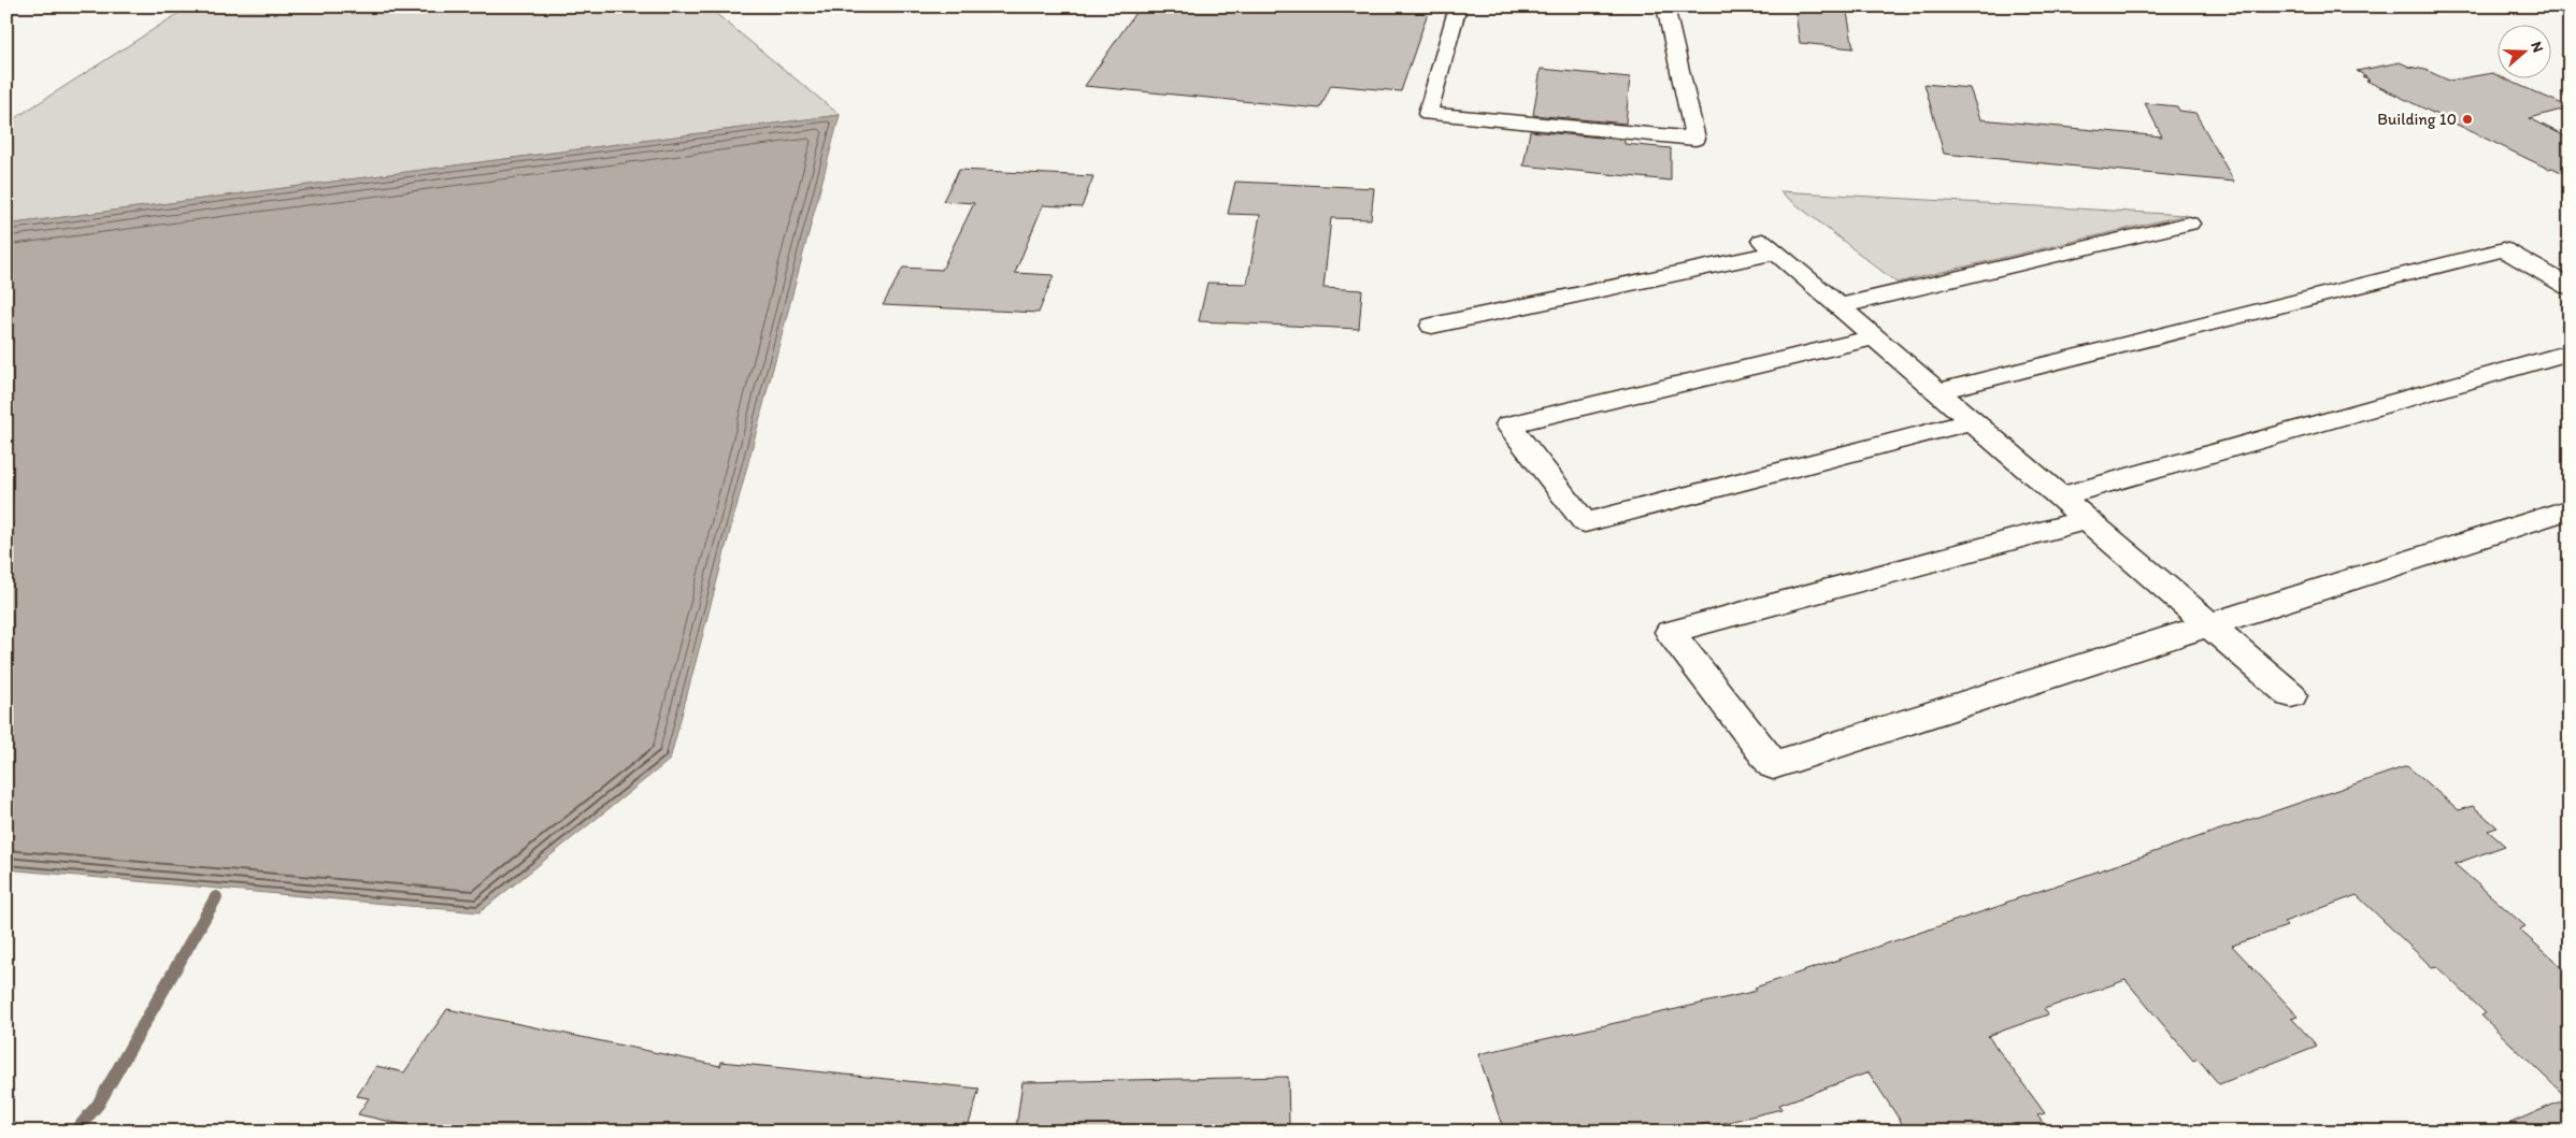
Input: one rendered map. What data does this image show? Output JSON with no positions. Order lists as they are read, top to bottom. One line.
{"places":["Building 10"],"north":"right"}
